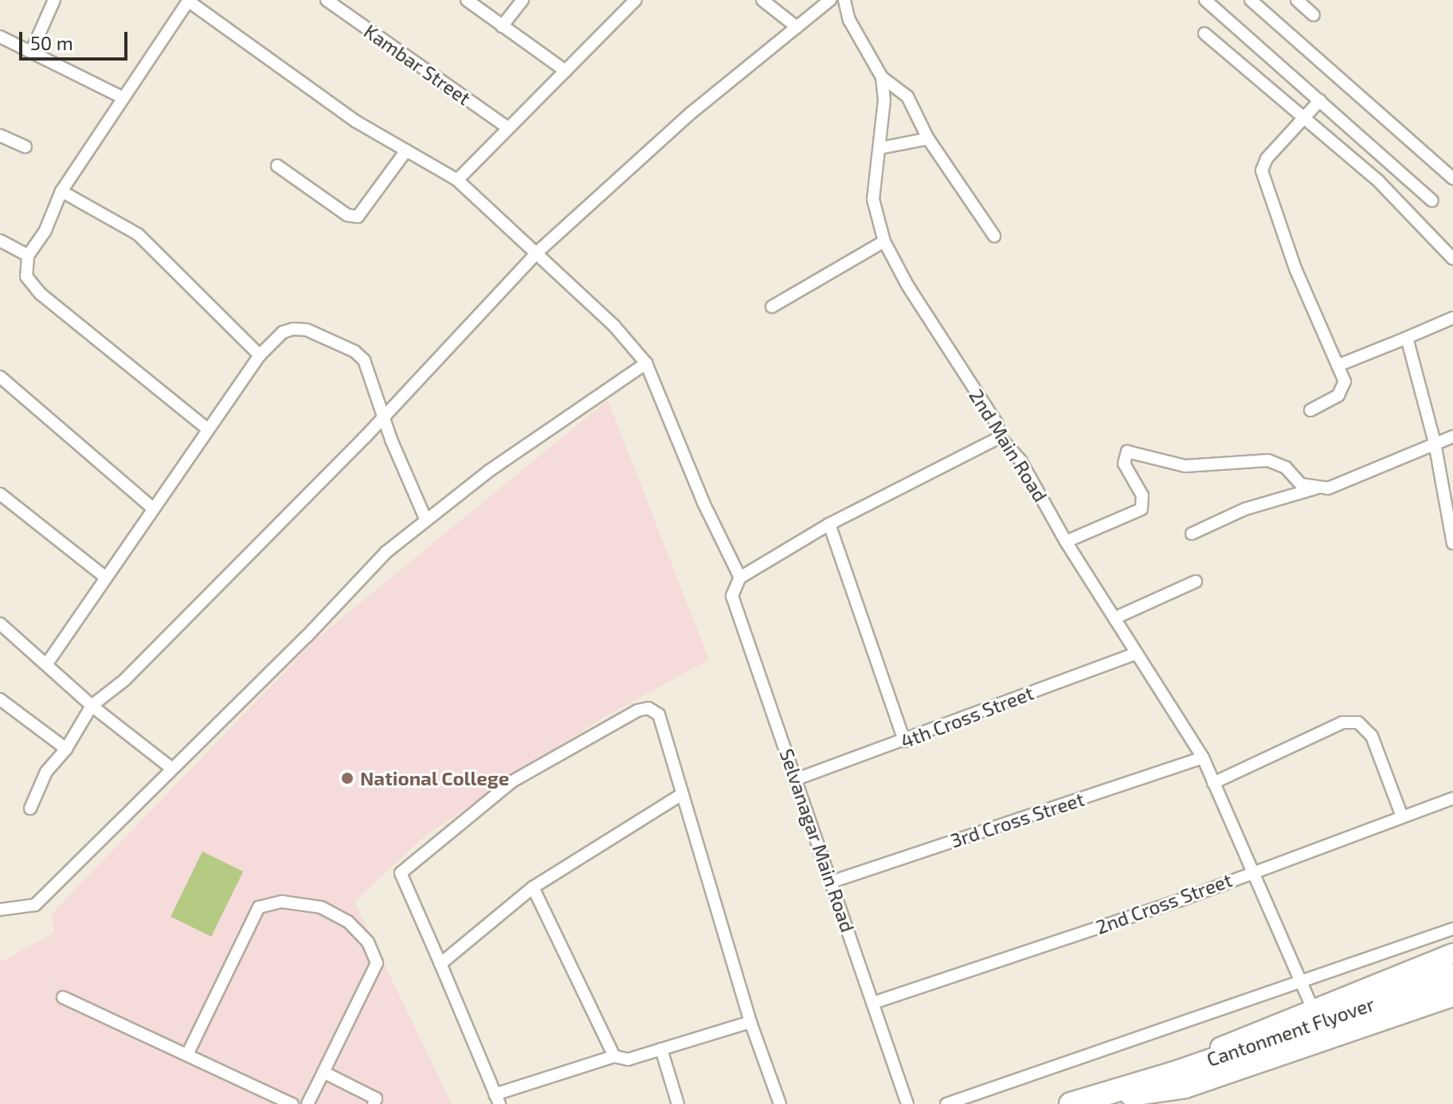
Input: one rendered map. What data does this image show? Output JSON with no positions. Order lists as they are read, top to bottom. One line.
{"streets":{"highway":["Cantonment Flyover"],"street":["Kambar Street","2nd Main Road","4th Cross Street","3rd Cross Street","Selvanagar Main Road","2nd Cross Street"]},"crossings":[["2nd Main Road","4th Cross Street"],["2nd Main Road","3rd Cross Street"],["2nd Main Road","2nd Cross Street"],["4th Cross Street","Selvanagar Main Road"],["3rd Cross Street","Selvanagar Main Road"],["Selvanagar Main Road","2nd Cross Street"]],"places":["National College"],"scale_bar":"50 m"}
